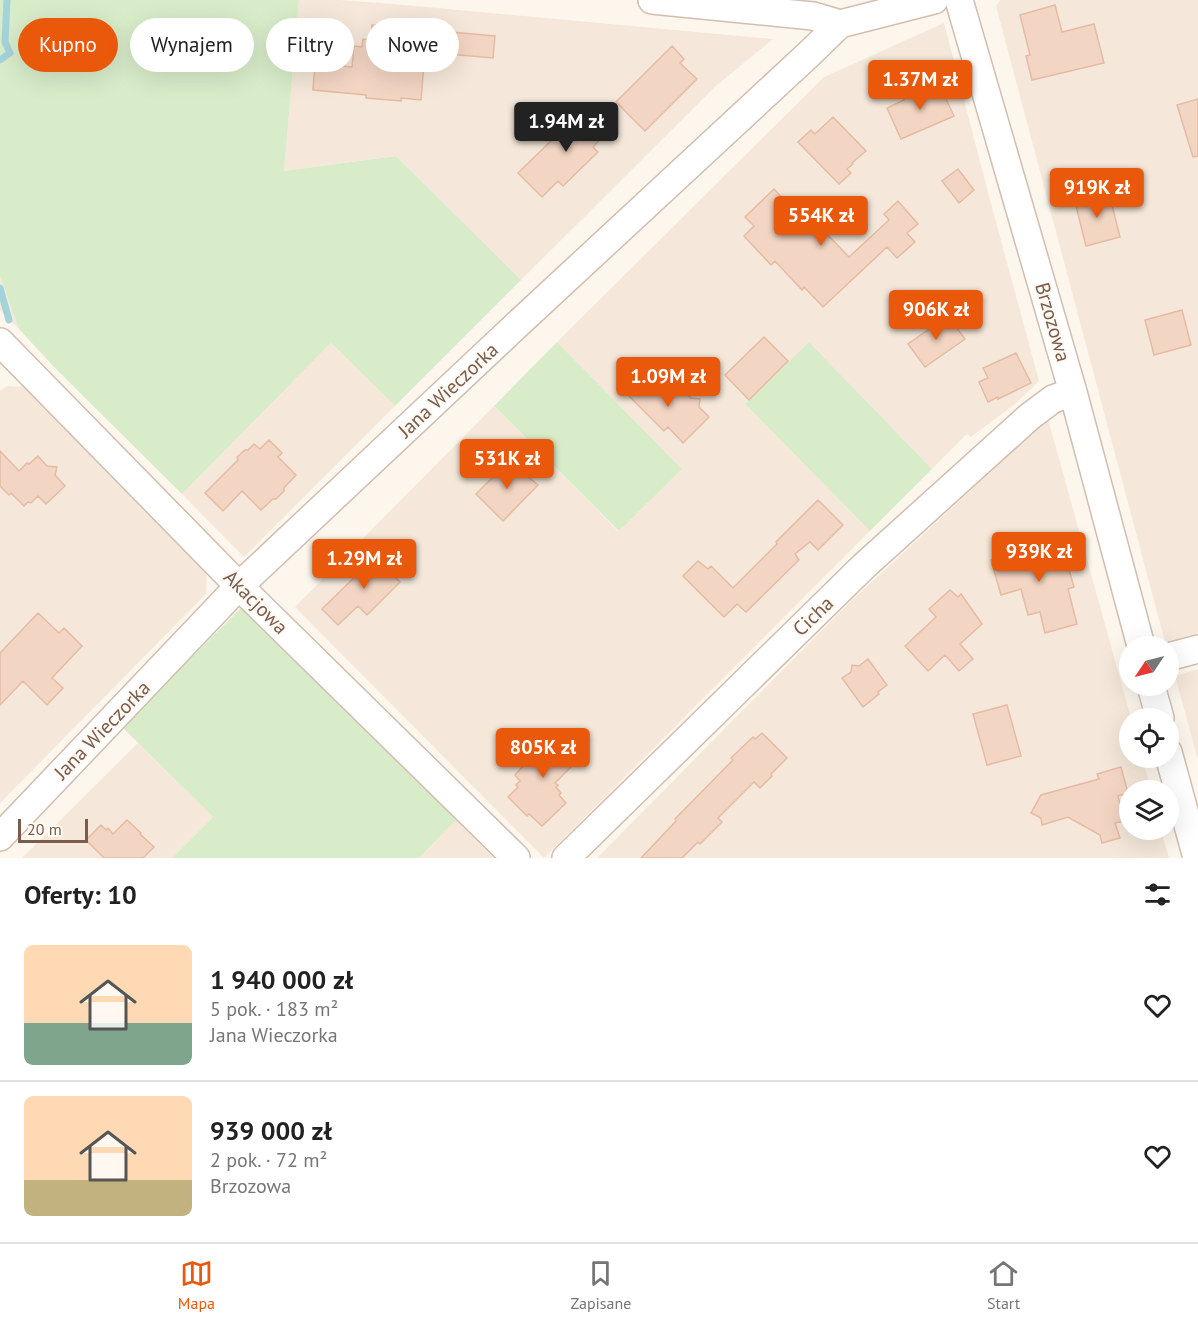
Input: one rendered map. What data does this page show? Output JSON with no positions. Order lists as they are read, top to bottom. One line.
{"streets":{"street":["Brzozowa","Jana Wieczorka","Akacjowa","Cicha"]},"crossings":[["Brzozowa","Cicha"],["Jana Wieczorka","Akacjowa"]],"scale_bar":"20 m","north":"bottom left","page":{"chip":["Kupno","Wynajem","Filtry","Nowe"],"price":["1.37M zł","1.94M zł","919K zł","554K zł","906K zł","1.09M zł","531K zł","939K zł","1.29M zł","805K zł"],"scale":"20 m","heading":"Oferty: 10","list":[{"name":"1 940 000 zł","note":"5 pok. · 183 m² · Jana Wieczorka"},{"name":"939 000 zł","note":"2 pok. · 72 m² · Brzozowa"}],"tabs":["Mapa","Zapisane","Start"]}}
